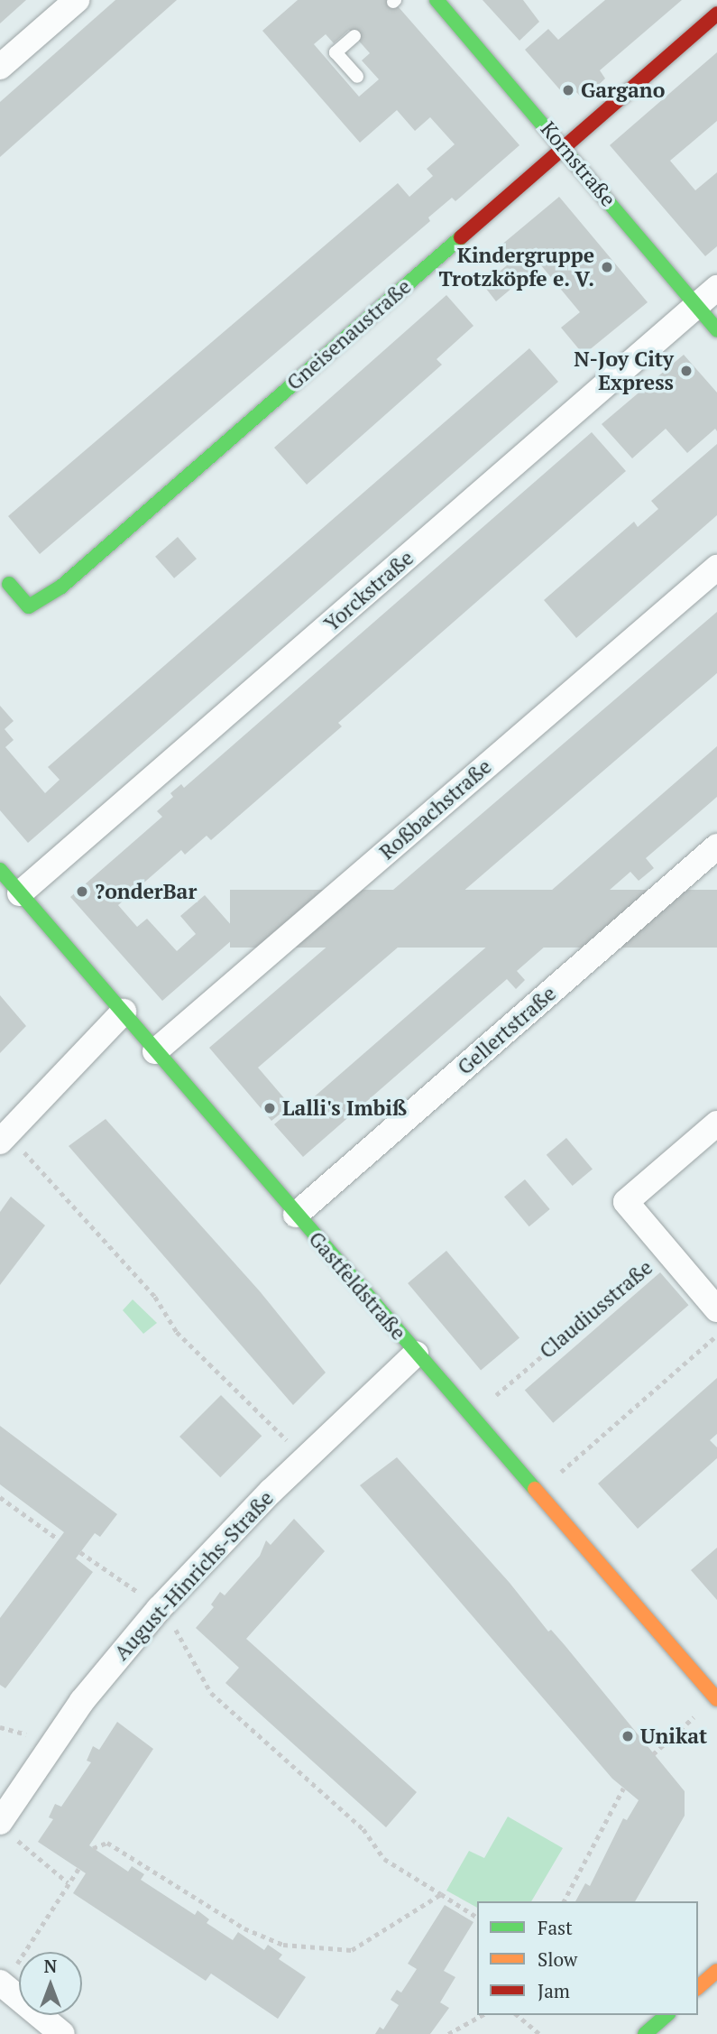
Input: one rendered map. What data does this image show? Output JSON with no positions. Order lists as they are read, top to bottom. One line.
{"streets":{"street":["Kornstraße","Gneisenaustraße","Yorckstraße","Roßbachstraße","Gellertstraße","Gastfeldstraße","Claudiusstraße","August-Hinrichs-Straße"]},"crossings":[["Kornstraße","Gneisenaustraße"],["Kornstraße","Yorckstraße"],["Yorckstraße","Gastfeldstraße"],["Roßbachstraße","Gastfeldstraße"],["Gellertstraße","Gastfeldstraße"],["Gastfeldstraße","Claudiusstraße"],["Gastfeldstraße","August-Hinrichs-Straße"]],"places":["Gargano","Kindergruppe Trotzköpfe e. V.","N-Joy City Express","?onderBar","Lalli's Imbiß","Unikat"],"legend":["Fast","Slow","Jam"],"north":"top"}
